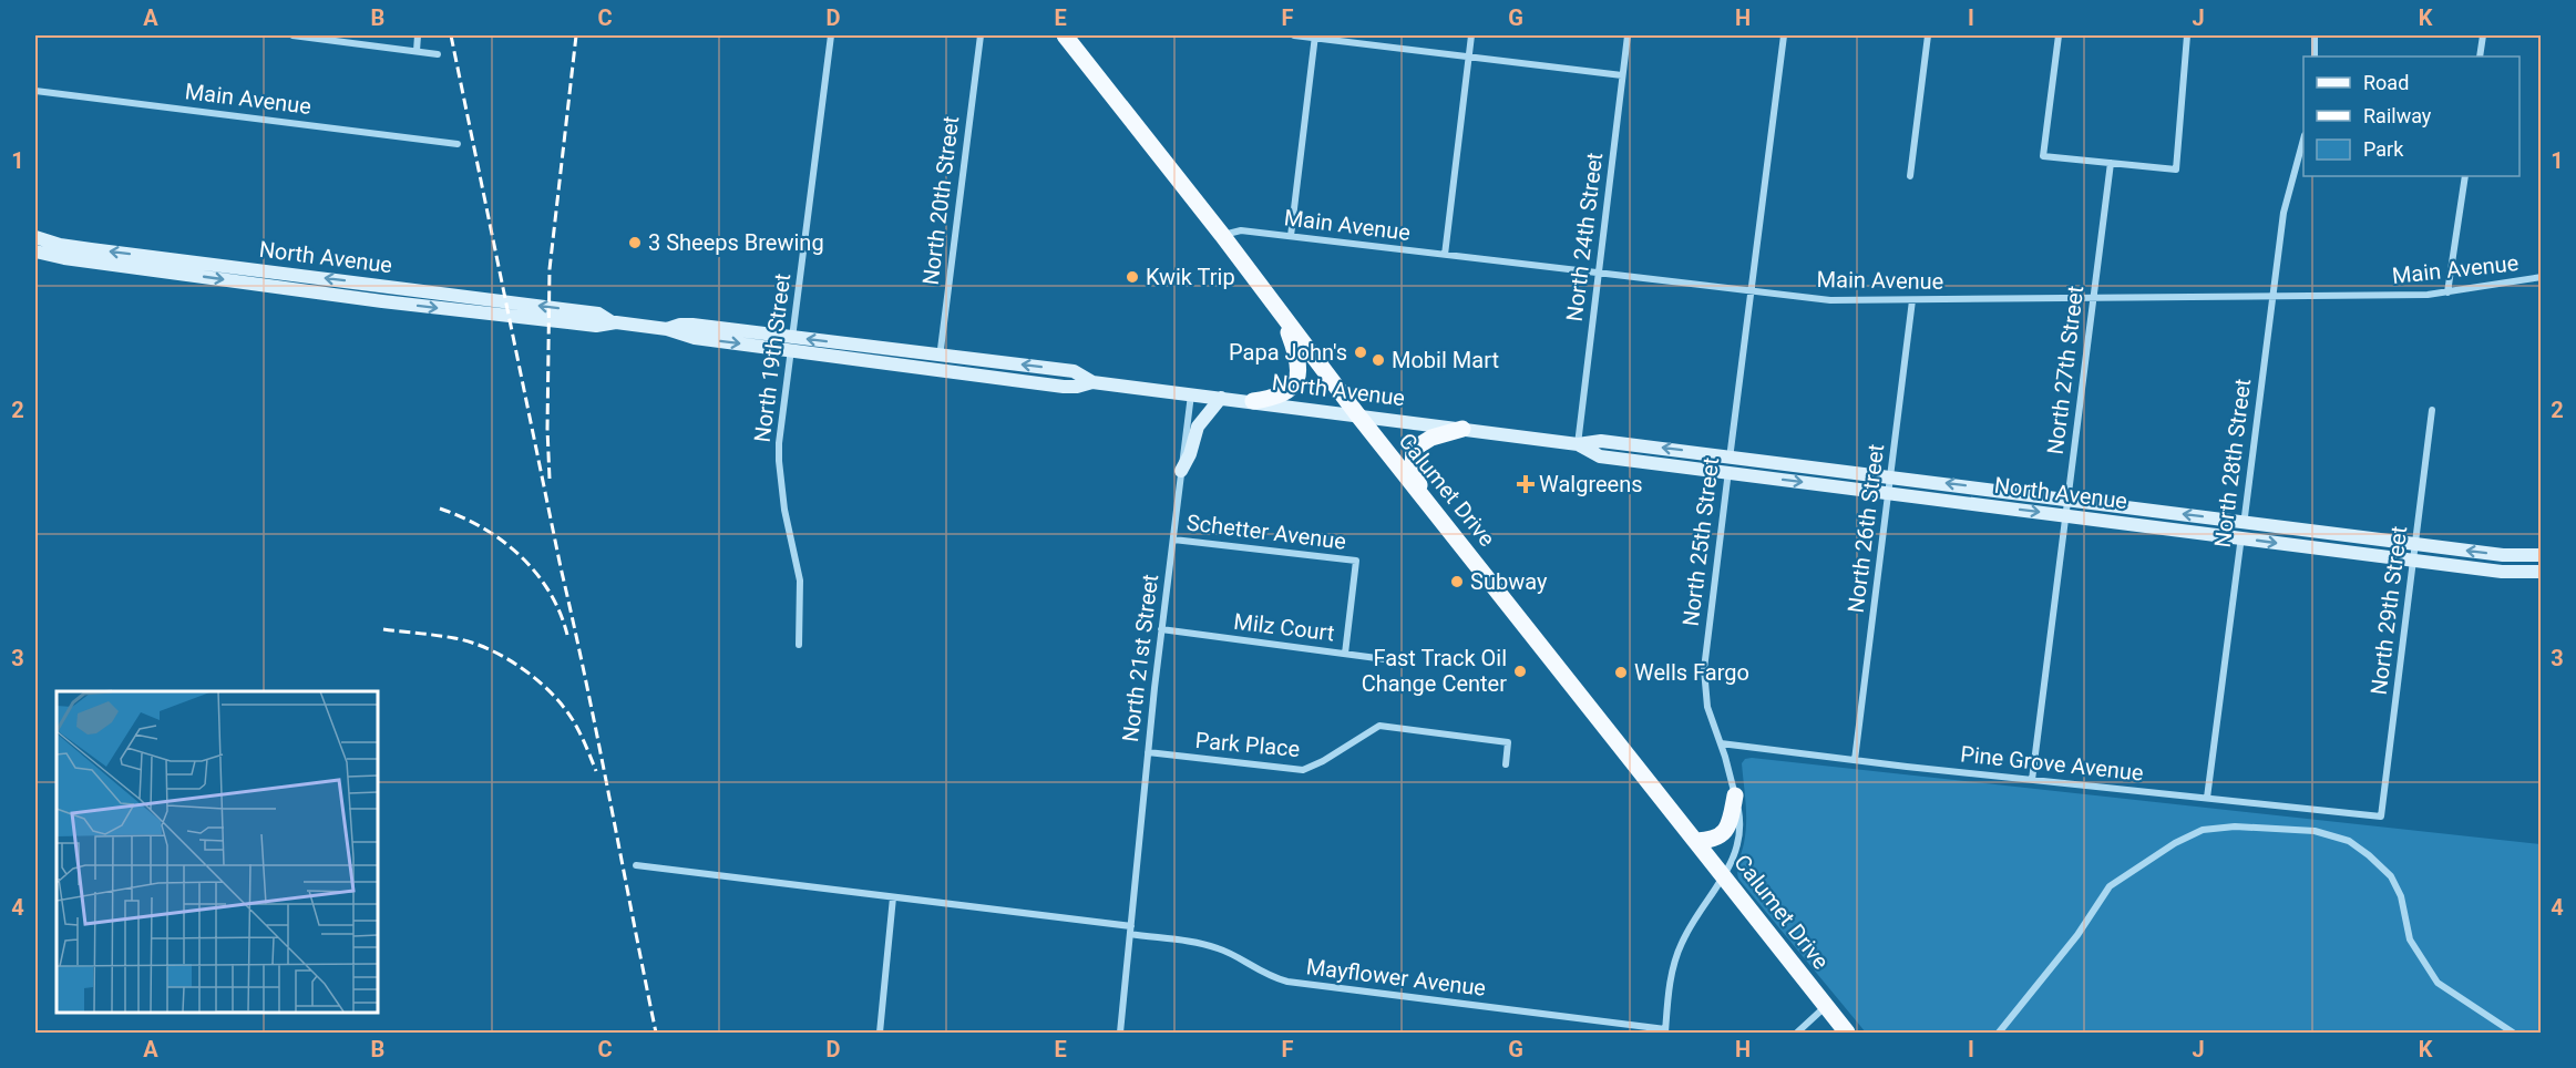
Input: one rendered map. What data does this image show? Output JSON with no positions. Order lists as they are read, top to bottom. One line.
{"streets":{"main road":["North Avenue","Calumet Drive"],"street":["Main Avenue","North 20th Street","North 24th Street","North 19th Street","North 27th Street","North 28th Street","North 26th Street","Schetter Avenue","North 25th Street","North 29th Street","Milz Court","North 21st Street","Park Place","Pine Grove Avenue","Mayflower Avenue"]},"crossings":[["Main Avenue","North 24th Street"],["Main Avenue","North 27th Street"],["Main Avenue","North 28th Street"],["Main Avenue","Calumet Drive"],["Main Avenue","North 26th Street"],["Main Avenue","North 25th Street"],["North 20th Street","North Avenue"],["North 24th Street","North Avenue"],["North Avenue","North 19th Street"],["North Avenue","North 27th Street"],["North Avenue","North 28th Street"],["North Avenue","Calumet Drive"],["North Avenue","North 26th Street"],["North Avenue","North 25th Street"],["North Avenue","North 29th Street"],["North Avenue","North 21st Street"],["North 27th Street","Pine Grove Avenue"],["North 28th Street","Pine Grove Avenue"],["Calumet Drive","North 25th Street"],["North 26th Street","Pine Grove Avenue"],["Schetter Avenue","Milz Court"],["Schetter Avenue","North 21st Street"],["North 25th Street","Pine Grove Avenue"],["North 25th Street","Mayflower Avenue"],["North 29th Street","Pine Grove Avenue"],["Milz Court","North 21st Street"],["North 21st Street","Park Place"],["North 21st Street","Mayflower Avenue"]],"places":{"other":["3 Sheeps Brewing","Kwik Trip","Papa John's","Mobil Mart","Subway","Fast Track Oil Change Center","Wells Fargo"],"health":["Walgreens"]},"legend":["Road","Railway","Park"],"grid":{"columns":["A","B","C","D","E","F","G","H","I","J","K"],"rows":["1","2","3","4"]}}
